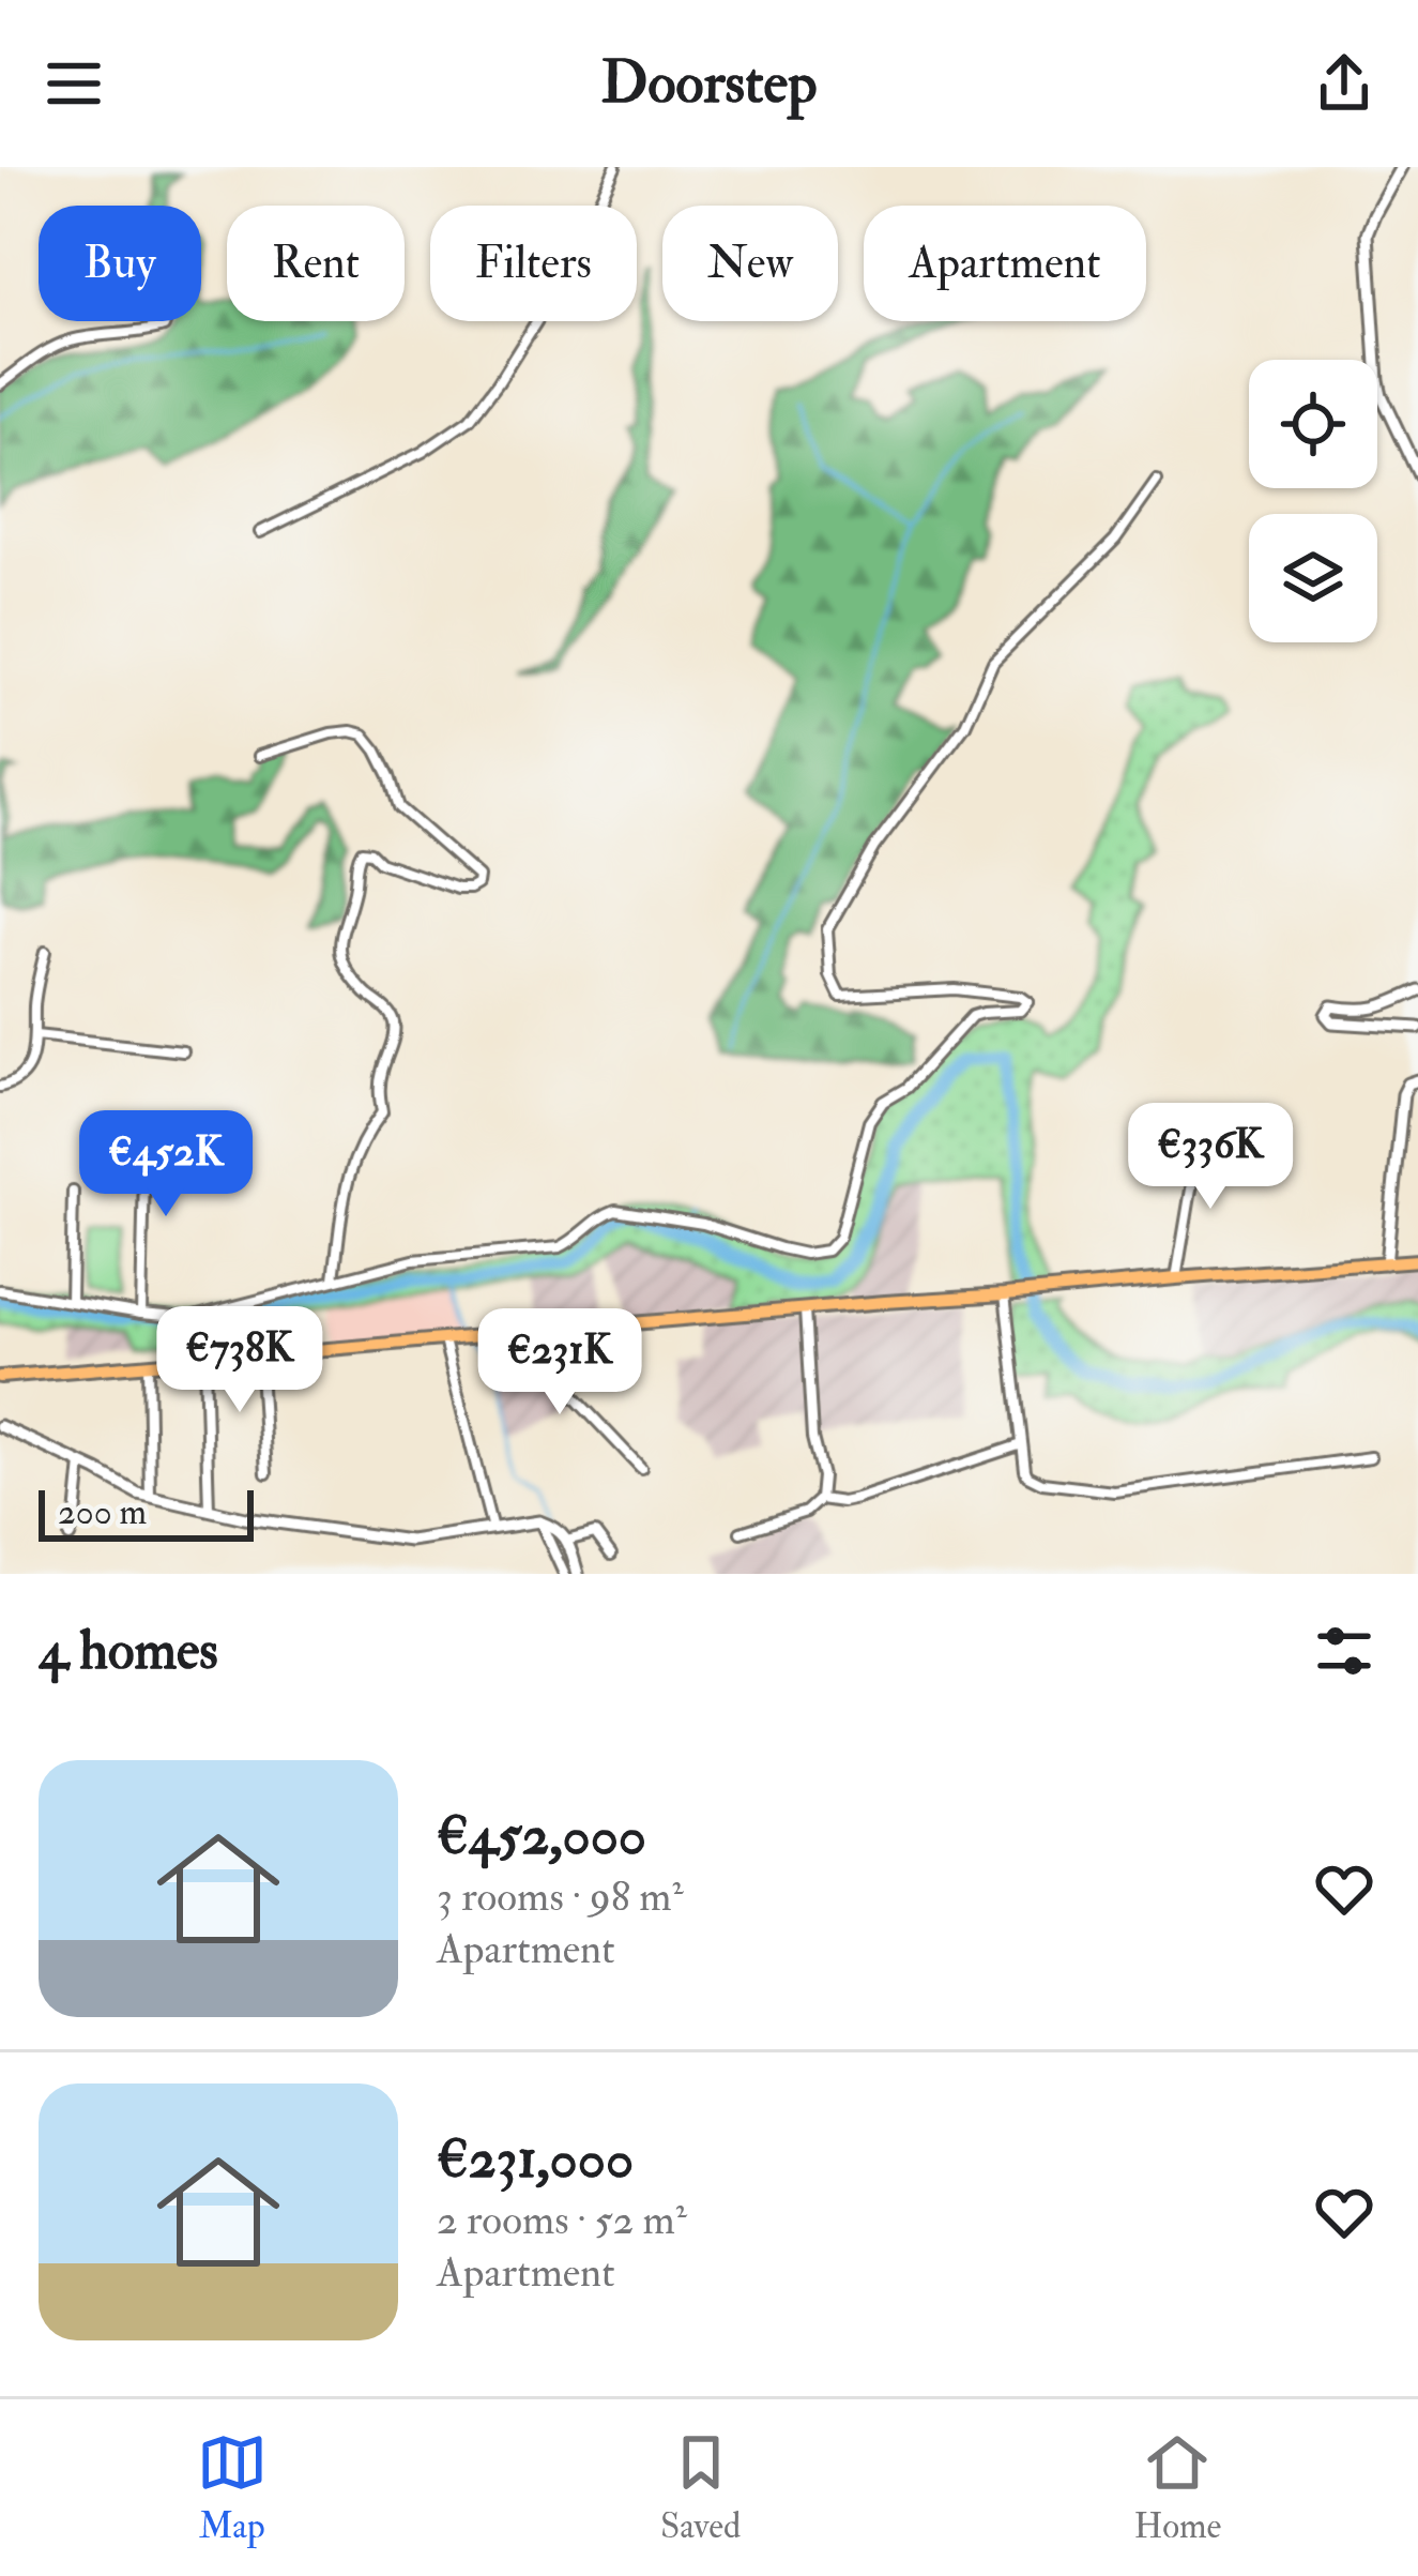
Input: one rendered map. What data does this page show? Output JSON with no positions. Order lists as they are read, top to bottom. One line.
{"scale_bar":"200 m","page":{"header":"Doorstep","chip":["Buy","Rent","Filters","New","Apartment"],"price":["€336K","€452K","€738K","€231K"],"scale":"200 m","heading":"4 homes","list":[{"name":"€452,000","note":"3 rooms · 98 m² · Apartment"},{"name":"€231,000","note":"2 rooms · 52 m² · Apartment"}],"tabs":["Map","Saved","Home"]}}
